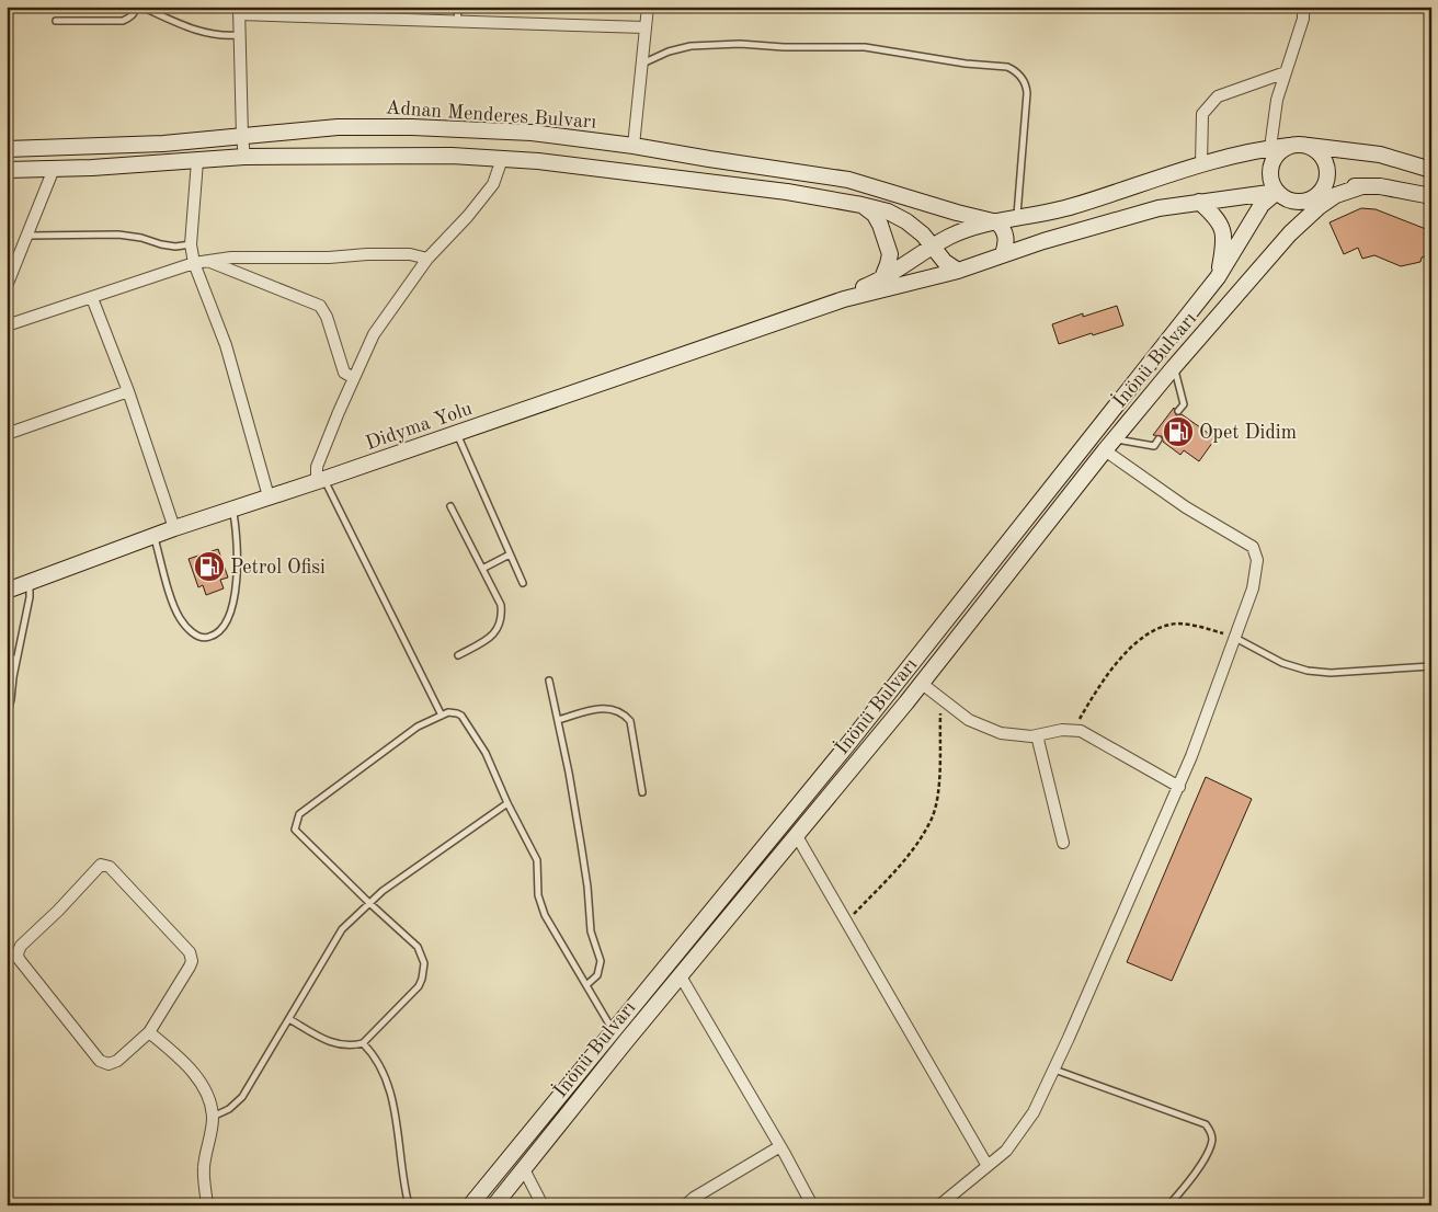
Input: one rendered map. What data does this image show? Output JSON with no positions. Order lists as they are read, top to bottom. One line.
{"streets":{"main road":["Adnan Menderes Bulvarı","İnönü Bulvarı","Didyma Yolu"]},"places":{"fuel station":["Opet Didim","Petrol Ofisi"]}}
